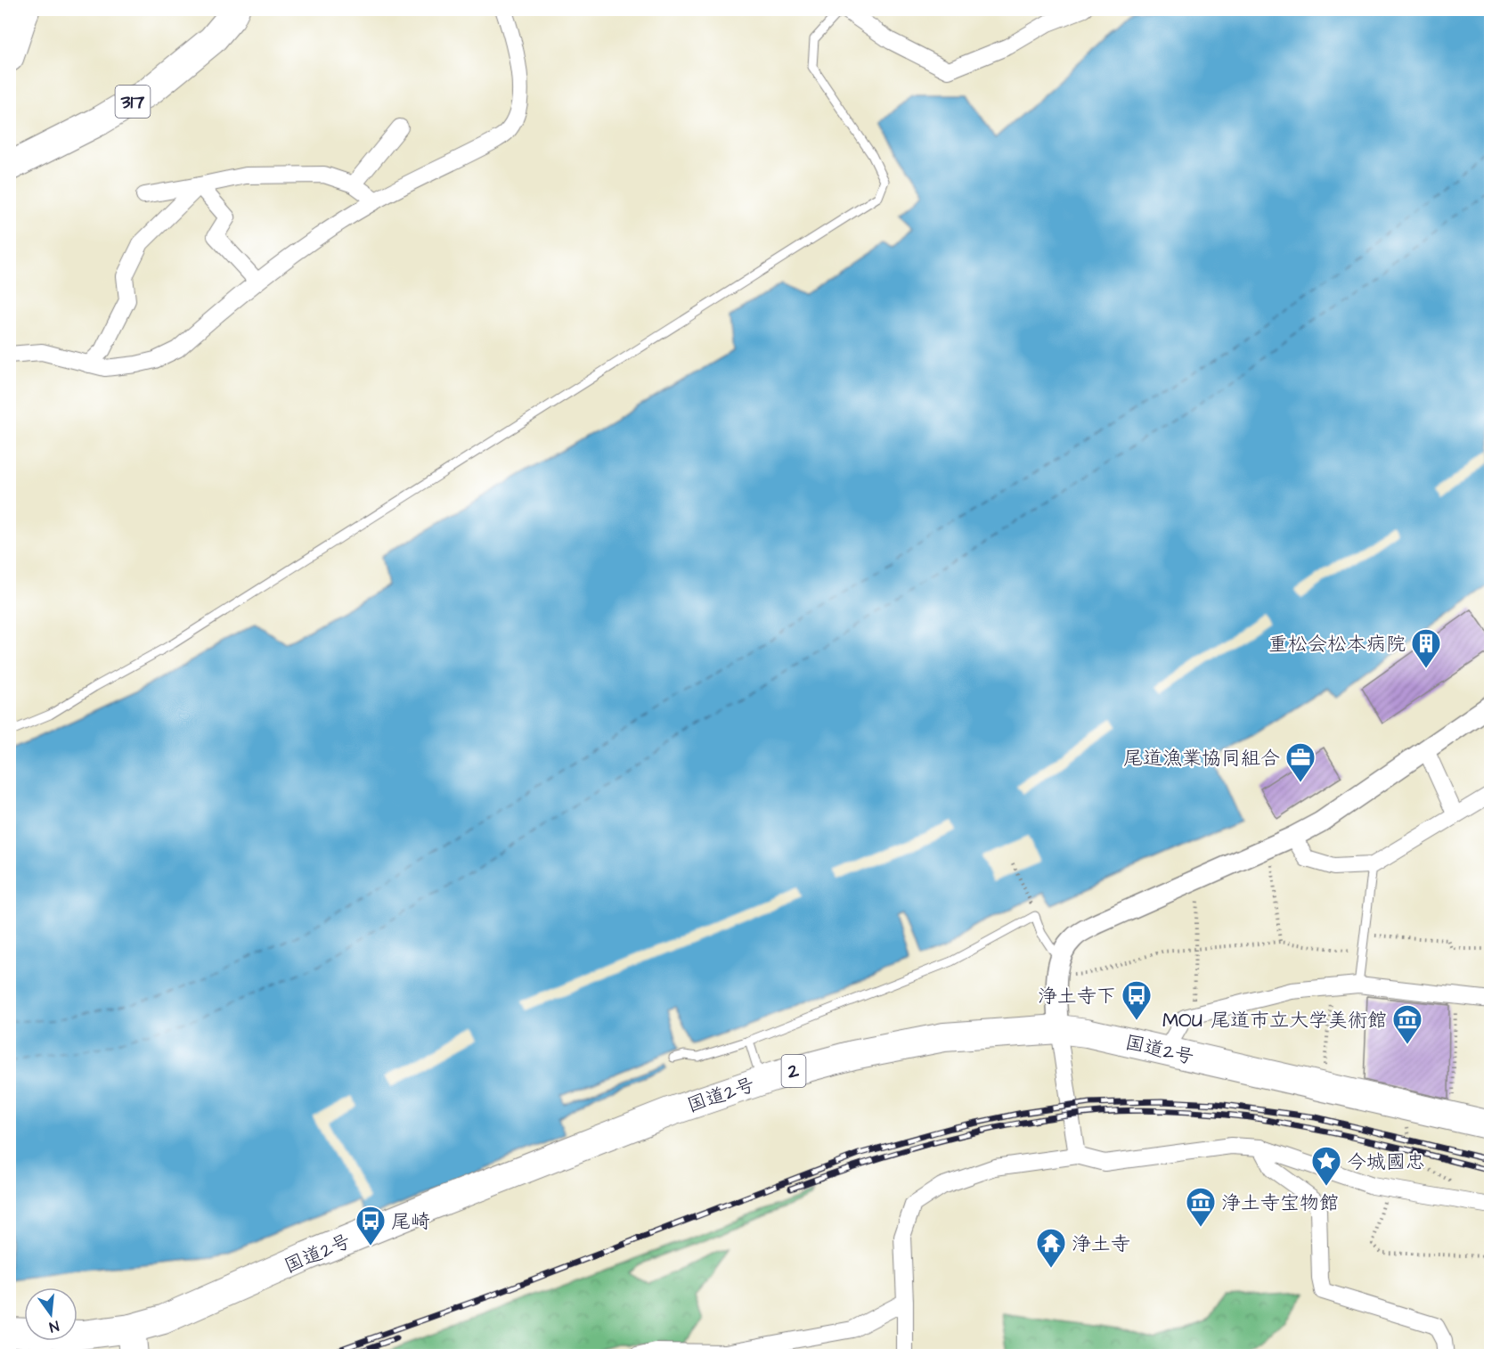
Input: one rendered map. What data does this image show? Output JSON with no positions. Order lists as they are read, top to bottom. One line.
{"streets":{"highway":["317","国道2号","2"]},"places":{"building":["重松会松本病院"],"office":["尾道漁業協同組合"],"bus stop":["浄土寺下","尾崎"],"museum":["MOU 尾道市立大学美術館","浄土寺宝物館"],"place":["今城國忠"],"temple":["浄土寺"]},"north":"bottom"}
